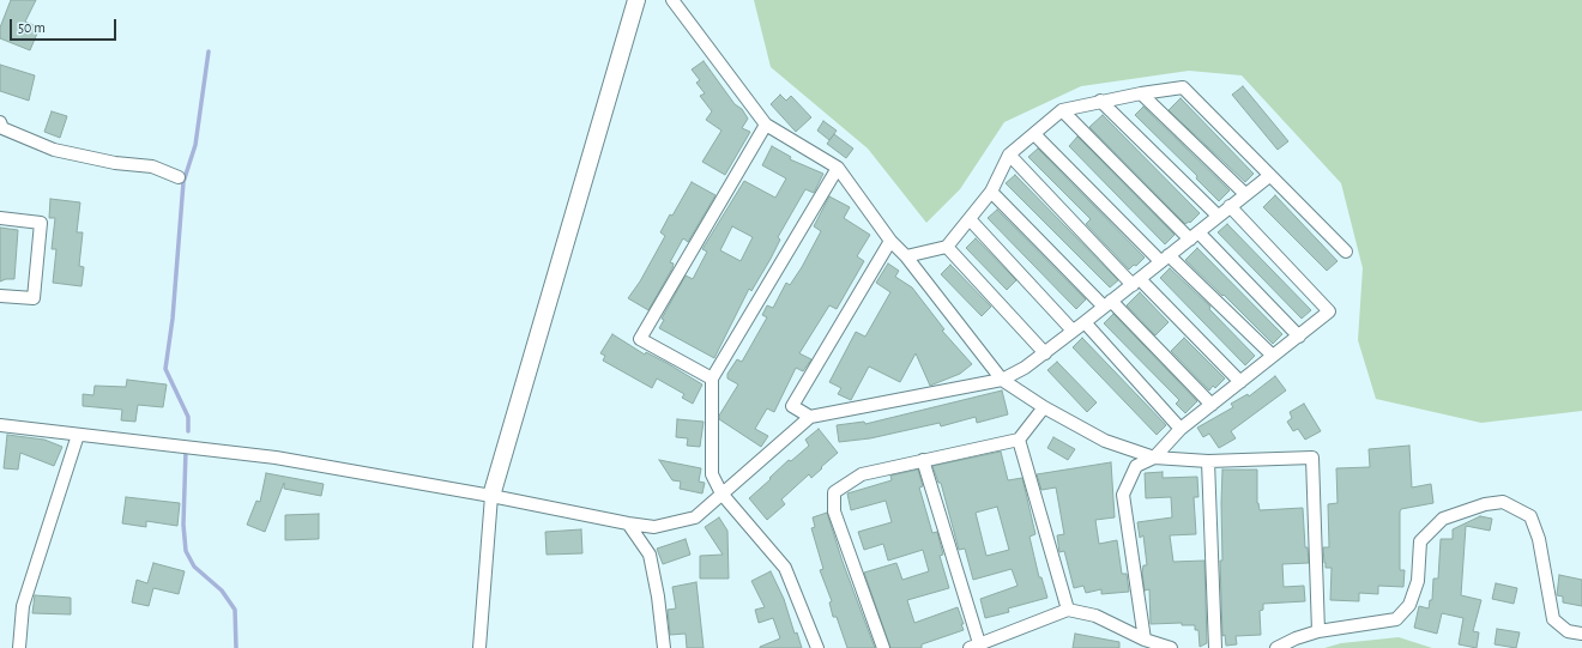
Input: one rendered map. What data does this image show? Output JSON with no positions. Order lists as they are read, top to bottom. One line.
{"scale_bar":"50 m"}
